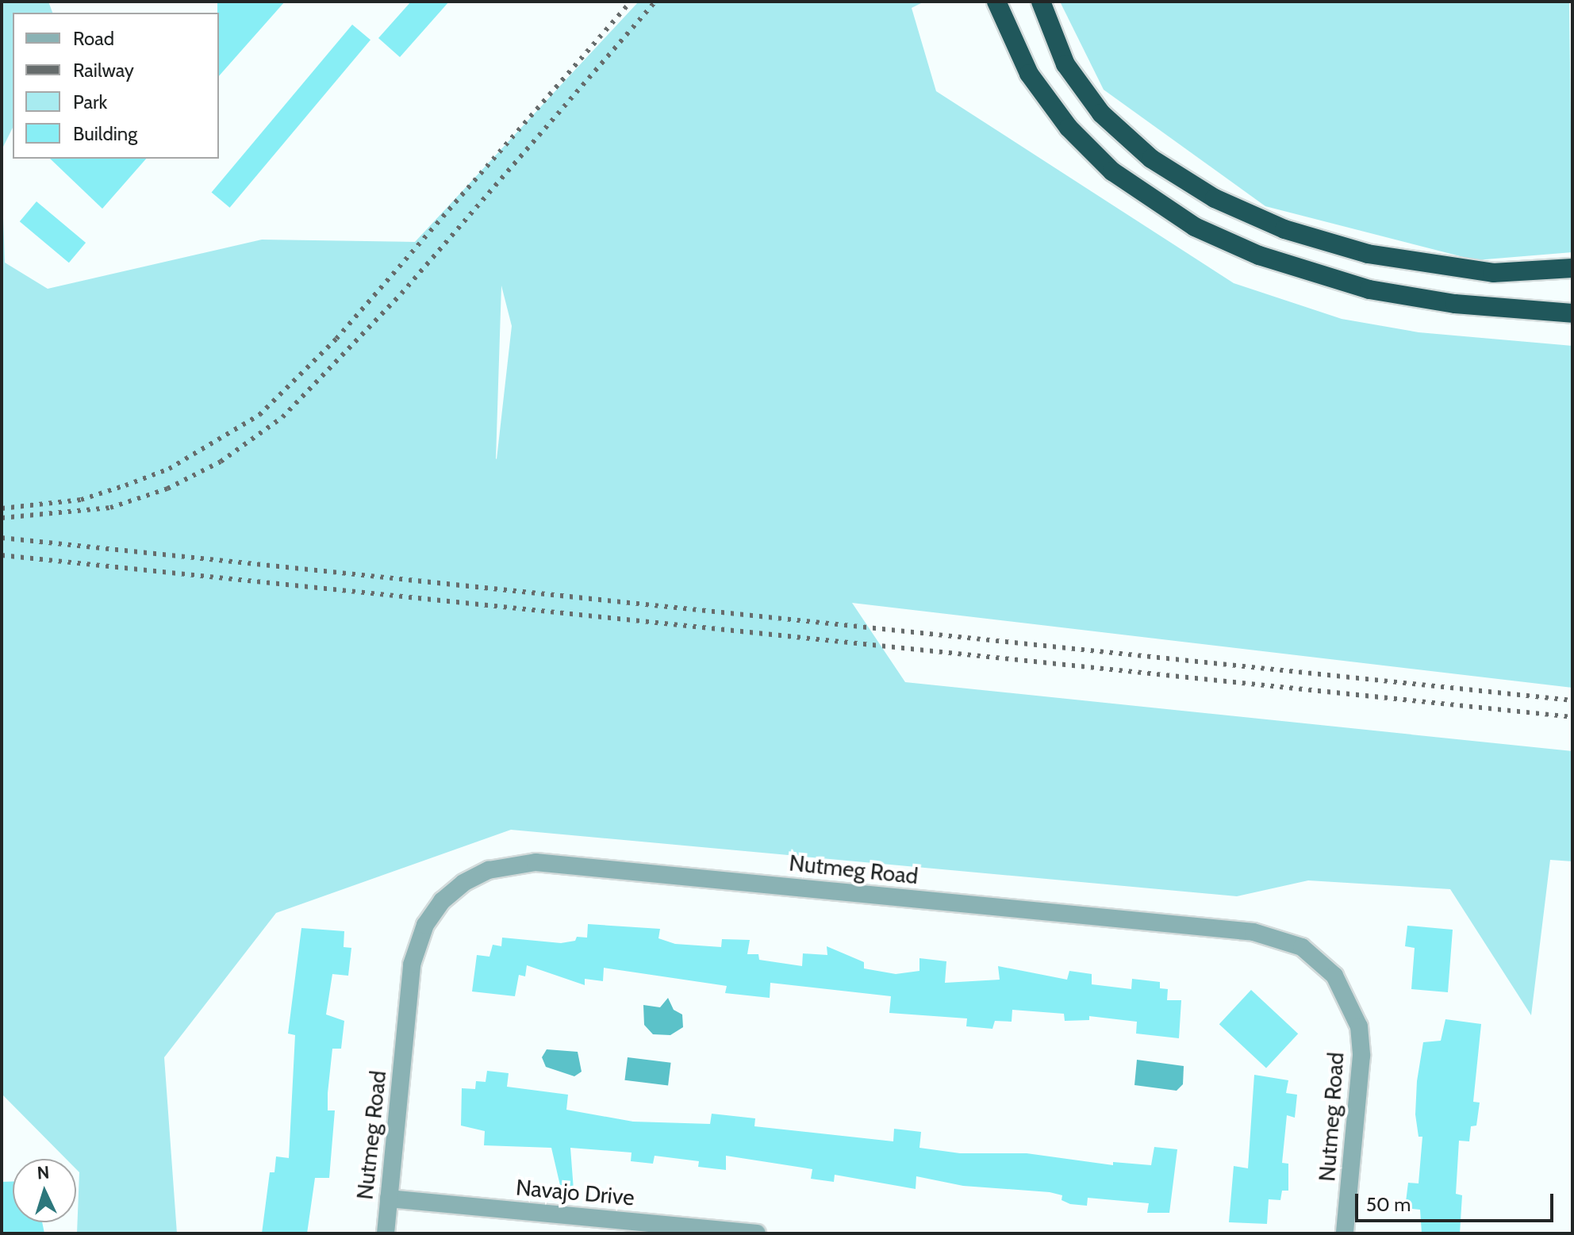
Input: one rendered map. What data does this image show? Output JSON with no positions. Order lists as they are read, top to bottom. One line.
{"streets":{"street":["Nutmeg Road","Navajo Drive"]},"crossings":[["Nutmeg Road","Navajo Drive"]],"legend":["Road","Railway","Park","Building"],"scale_bar":"50 m","north":"top"}
